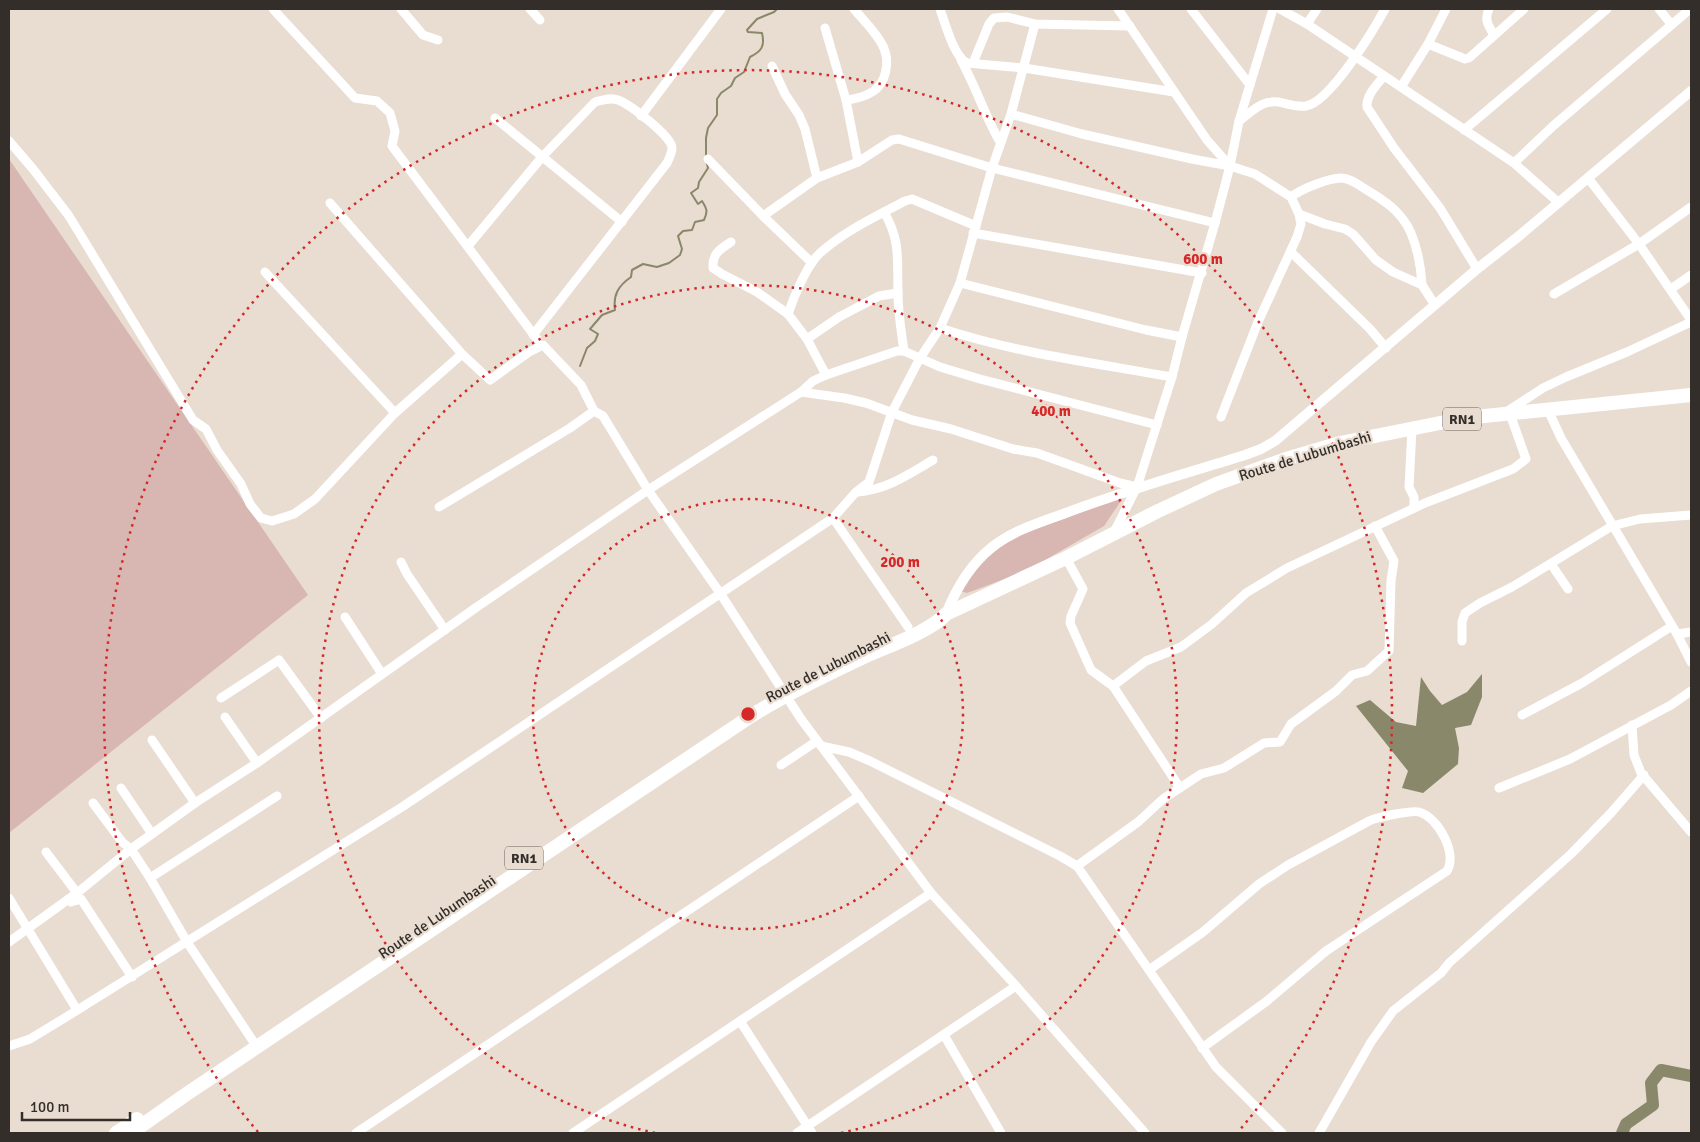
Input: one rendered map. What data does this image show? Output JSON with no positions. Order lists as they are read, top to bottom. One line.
{"streets":{"highway":["RN1","Route de Lubumbashi"]},"scale_bar":"100 m","rings":["600 m","400 m","200 m"]}
